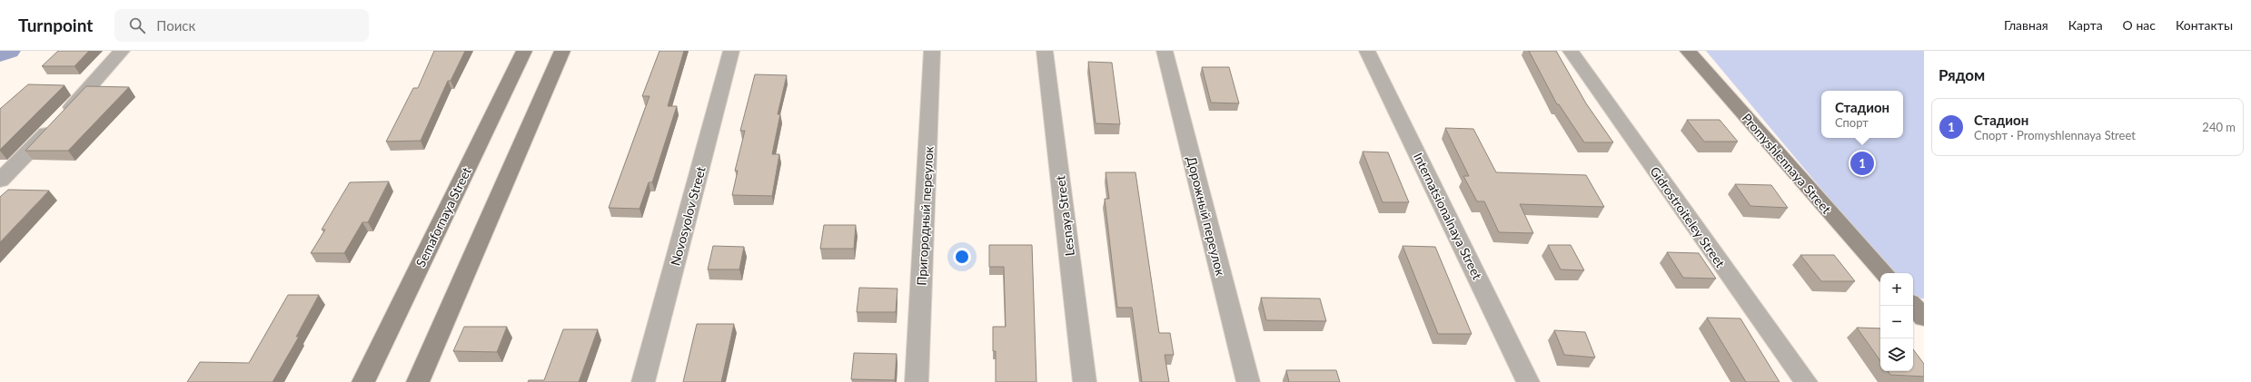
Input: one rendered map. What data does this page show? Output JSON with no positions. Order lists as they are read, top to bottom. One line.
{"streets":{"street":["Promyshlennaya Street","Novosyolov Street","Пригородный переулок","Lesnaya Street","Дорожный переулок","Internatsionalnaya Street","Semafornaya Street","Gidrostroiteley Street"]},"page":{"header":"Turnpoint","search":"Поиск","nav":["Главная","Карта","О нас","Контакты"],"heading":"Рядом","popup":["Стадион","Спорт"],"list":[{"mark":"1","name":"Стадион","note":"Спорт · Promyshlennaya Street","value":"240 m"}],"pins":"1","map_buttons":["+","−"]}}
